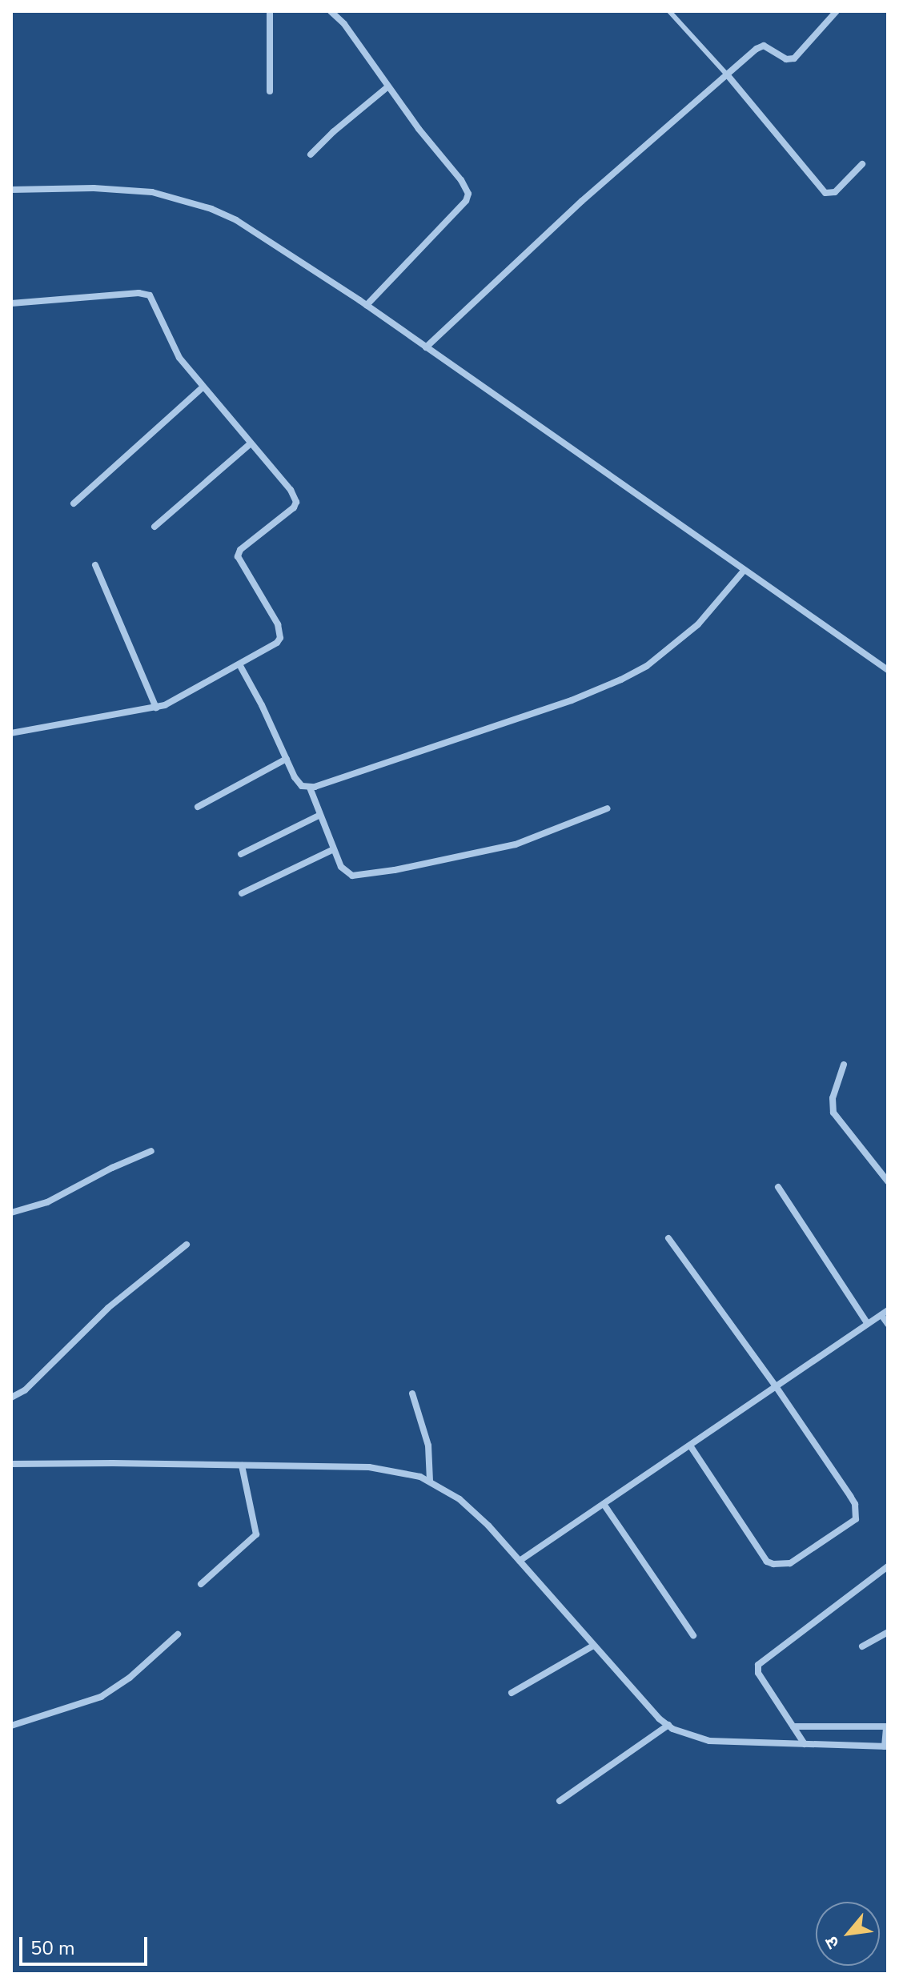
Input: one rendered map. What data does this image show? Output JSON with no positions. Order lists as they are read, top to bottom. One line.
{"scale_bar":"50 m","north":"bottom left"}
